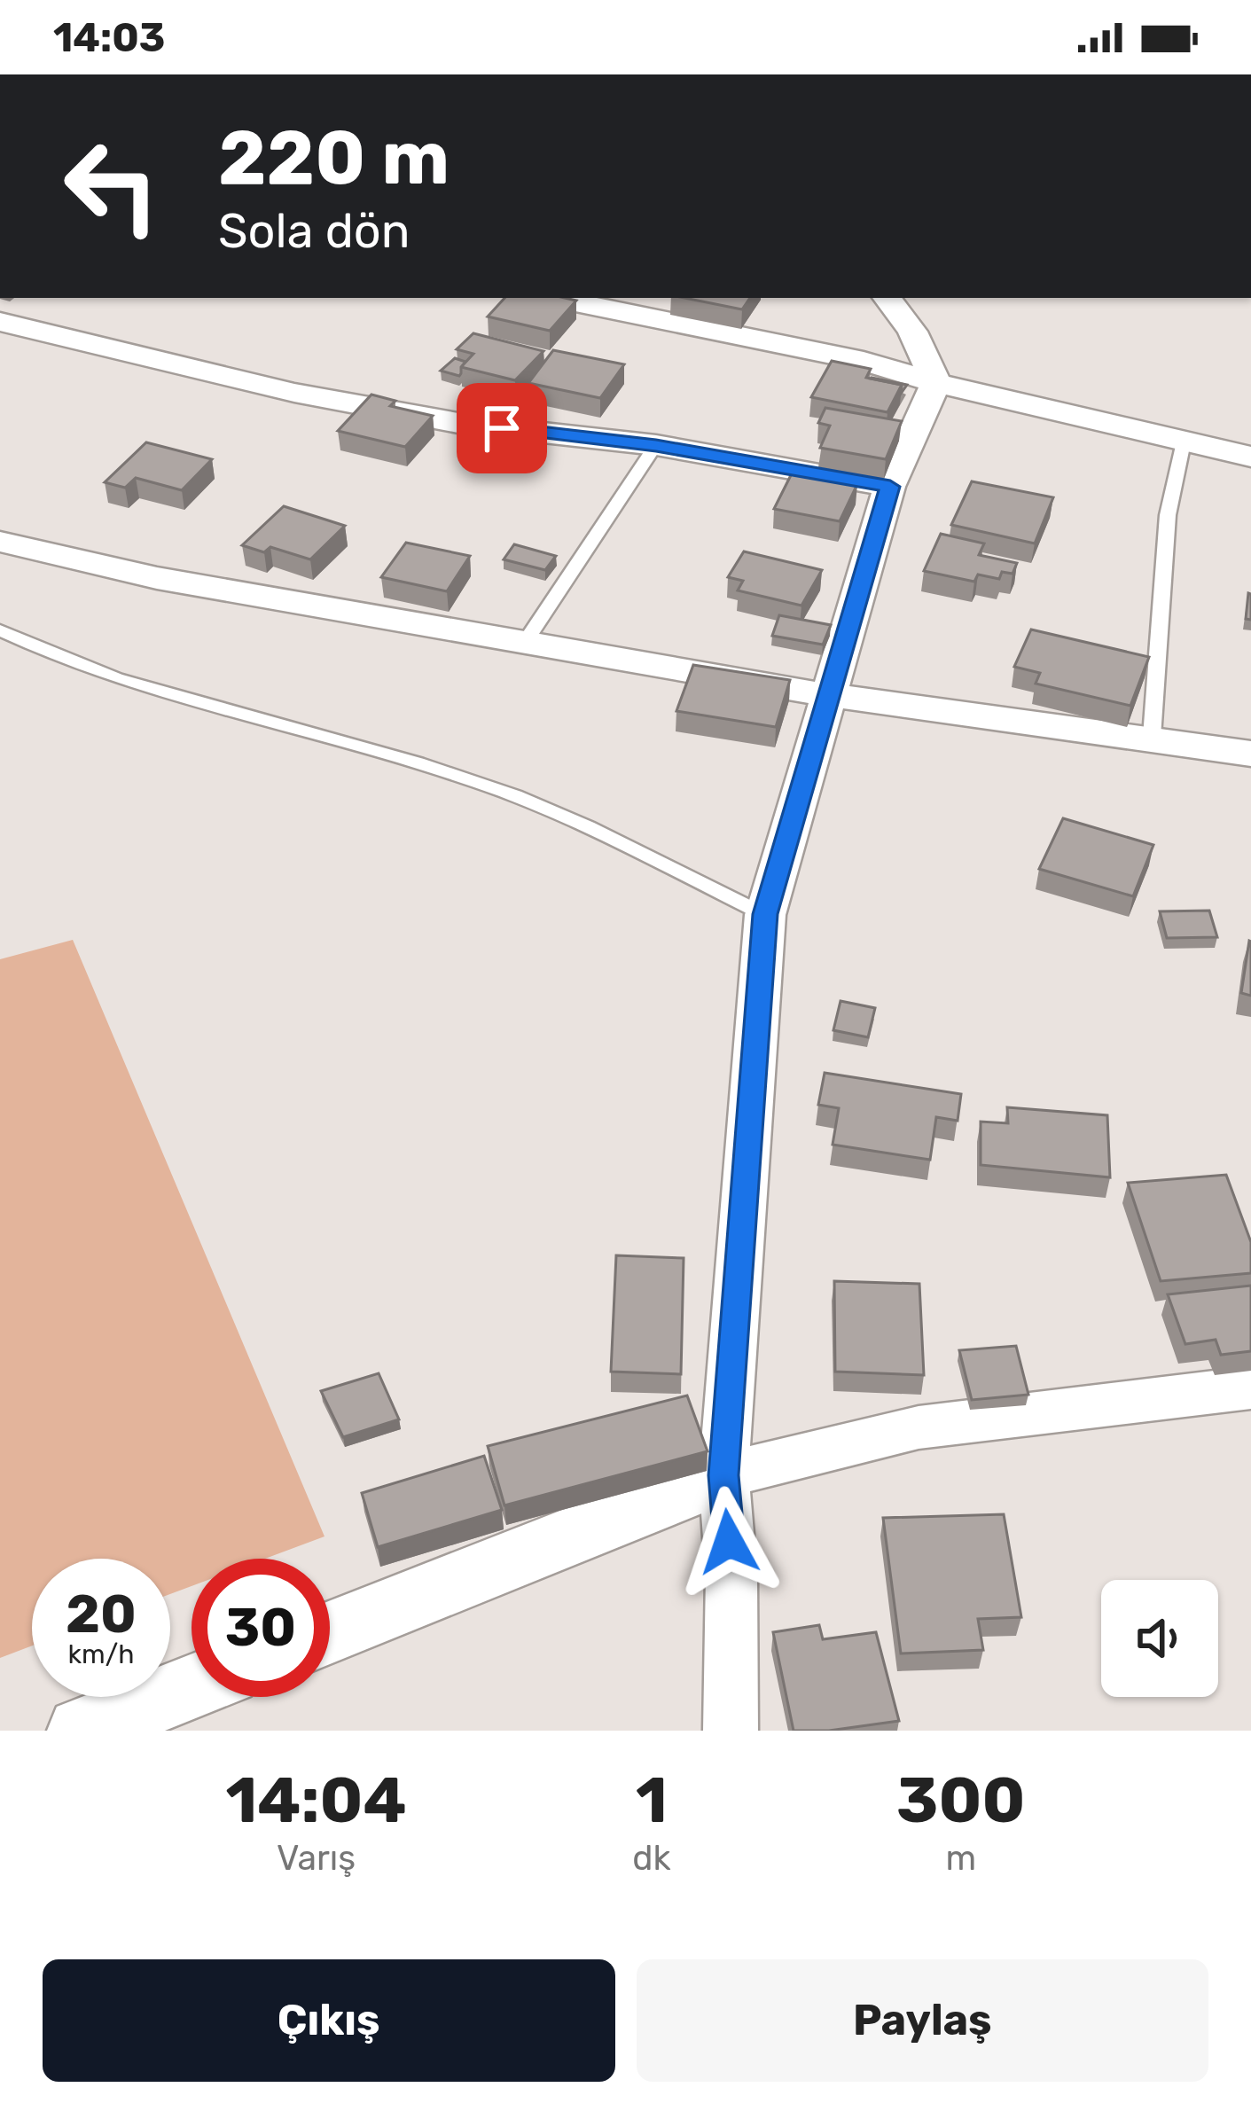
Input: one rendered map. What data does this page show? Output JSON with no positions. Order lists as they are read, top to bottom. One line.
{"page":{"status":"14:03","turn":["220 m","Sola dön"],"speed":"20 km/h","limit":"30","eta":["14:04","Varış","1","dk","300","m"],"buttons":["Çıkış","Paylaş"]}}
